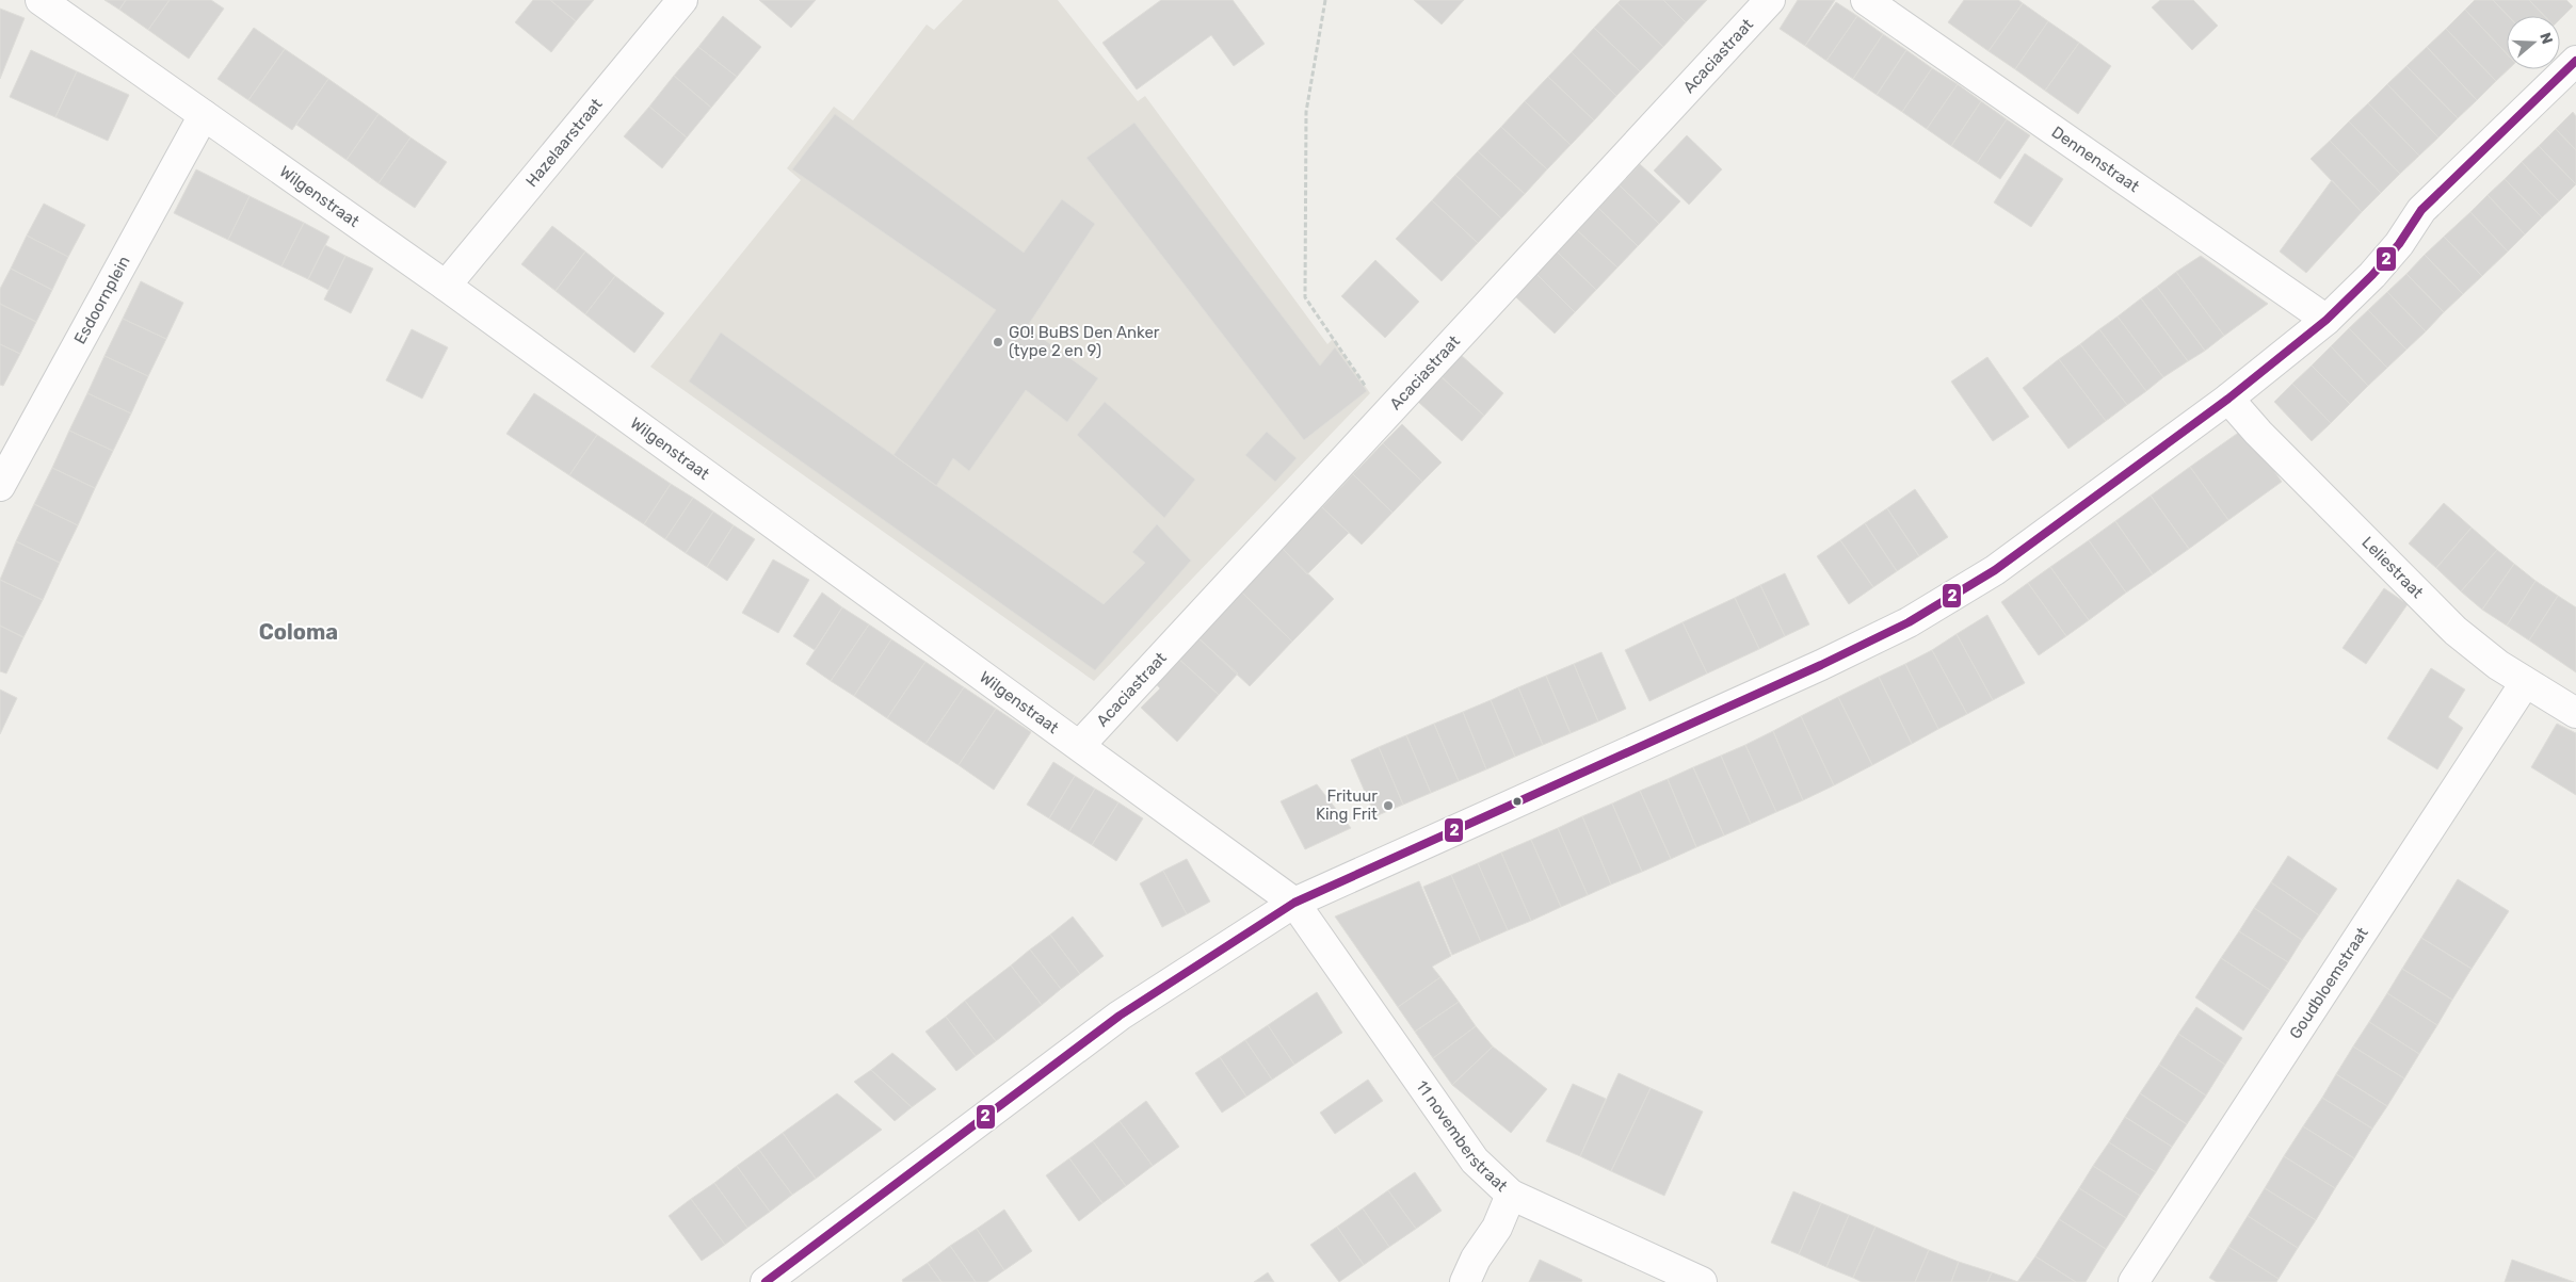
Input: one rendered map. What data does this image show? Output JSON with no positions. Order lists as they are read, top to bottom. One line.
{"streets":{"street":["Acaciastraat","Hazelaarstraat","Dennenstraat","Wilgenstraat","Esdoornplein","Leliestraat","Goudbloemstraat","11 novemberstraat"]},"crossings":[["Acaciastraat","Wilgenstraat"],["Hazelaarstraat","Wilgenstraat"],["Wilgenstraat","Esdoornplein"],["Wilgenstraat","11 novemberstraat"],["Leliestraat","Goudbloemstraat"]],"districts":["Coloma"],"places":["GO! BuBS Den Anker (type 2 en 9)","Frituur King Frit"],"lines":["transit line 2"],"north":"right"}
